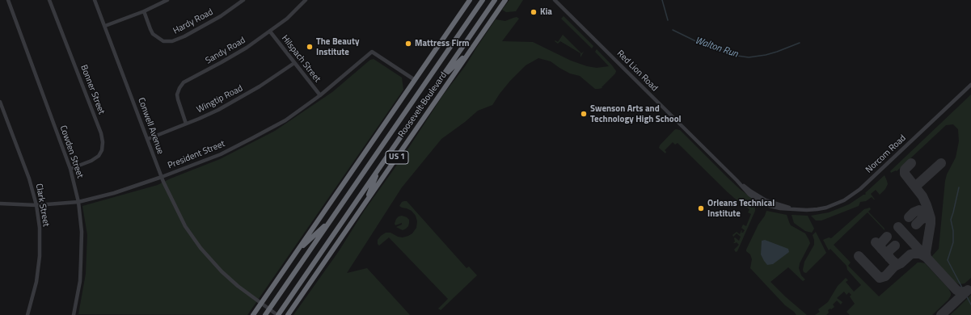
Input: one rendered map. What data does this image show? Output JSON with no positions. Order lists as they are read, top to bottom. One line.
{"streets":{"highway":["Roosevelt Boulevard","US 1"],"street":["Hardy Road","Sandy Road","Hilspach Street","Red Lion Road","Bonner Street","Wingtip Road","Conwell Avenue","Cowden Street","Norcom Road","President Street","Clark Street"]},"crossings":[["Sandy Road","Hilspach Street"],["Sandy Road","Wingtip Road"],["Hilspach Street","Wingtip Road"],["Hilspach Street","President Street"],["Red Lion Road","Norcom Road"],["Bonner Street","Cowden Street"],["Wingtip Road","Conwell Avenue"],["Roosevelt Boulevard","Conwell Avenue"],["Conwell Avenue","President Street"],["Cowden Street","President Street"],["President Street","Clark Street"]],"water":["Walton Run"],"places":["Kia","Mattress Firm","The Beauty Institute","Swenson Arts and Technology High School","Orleans Technical Institute"]}
